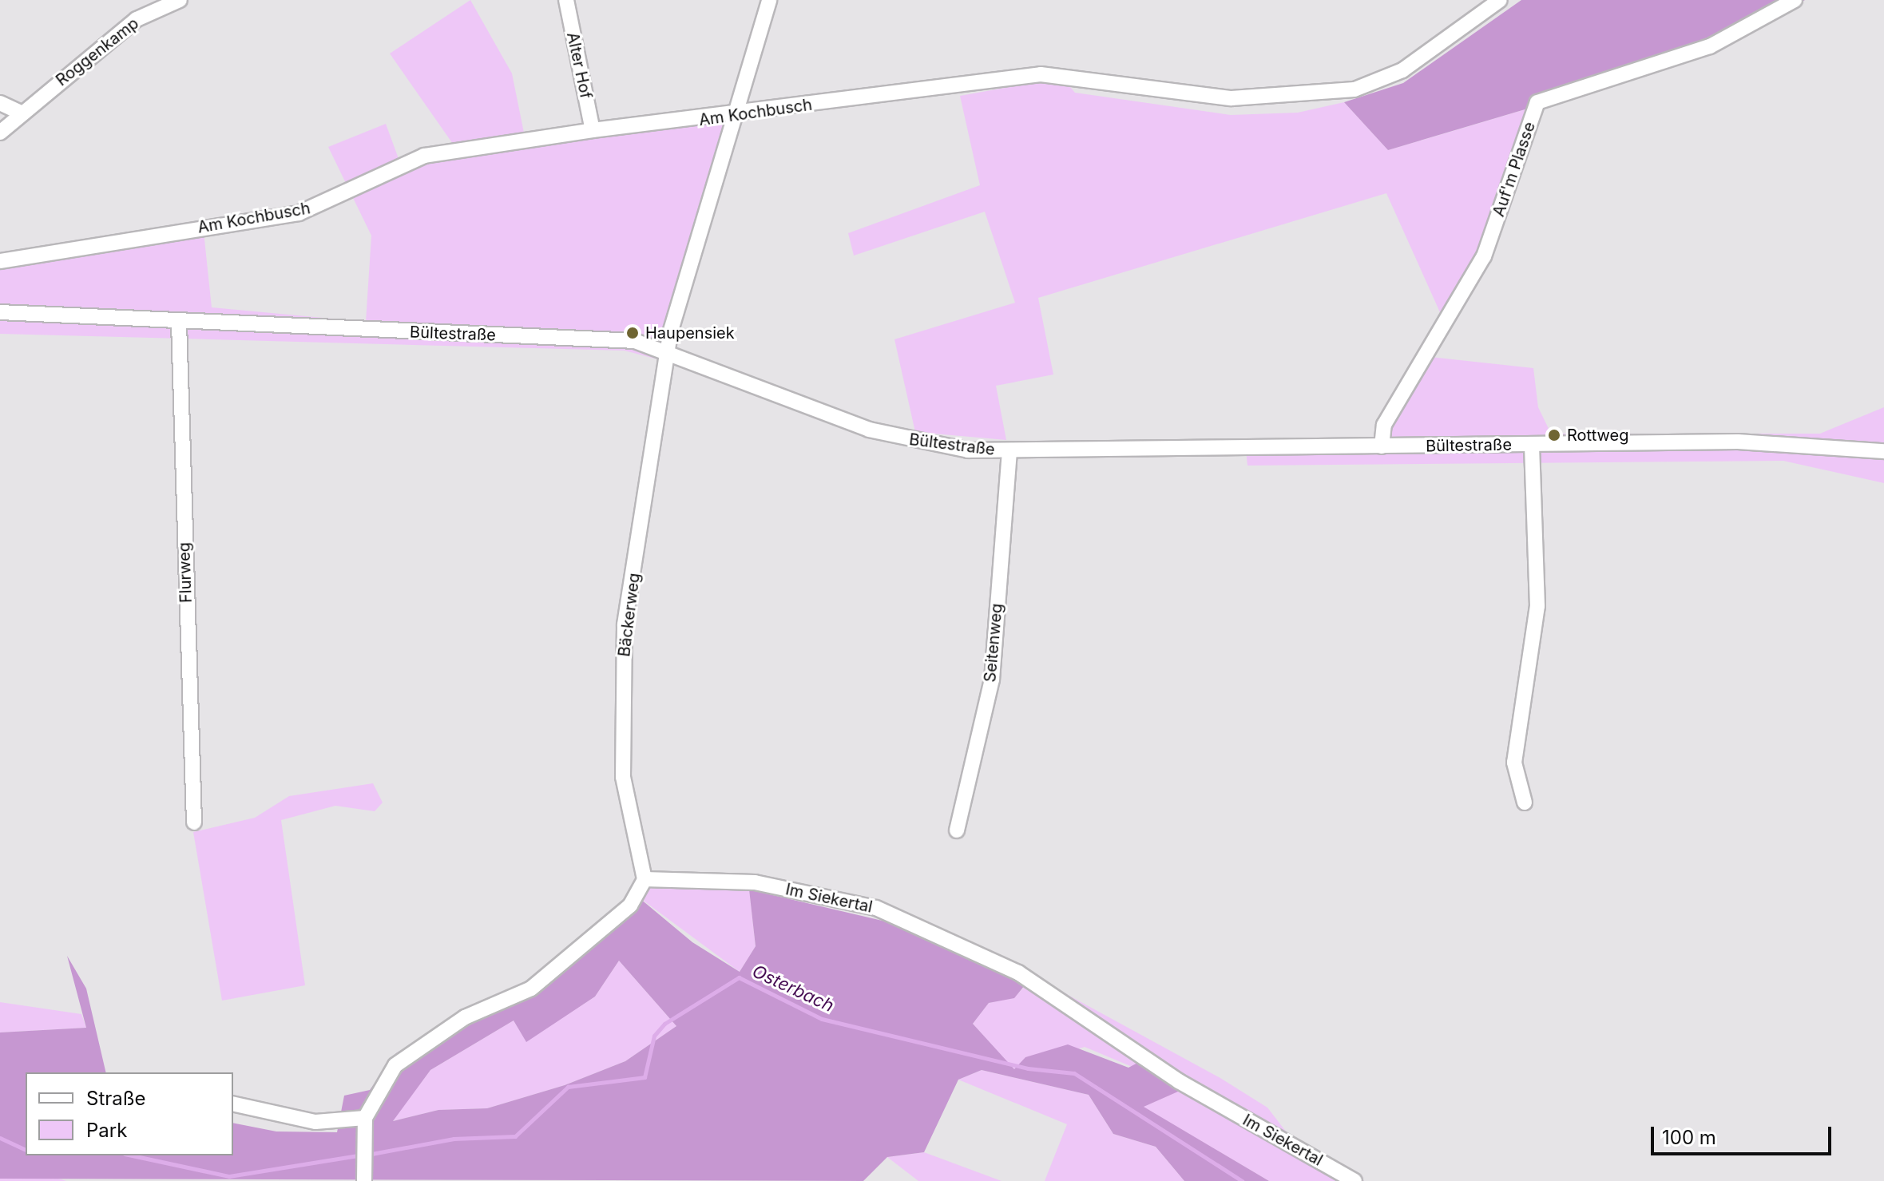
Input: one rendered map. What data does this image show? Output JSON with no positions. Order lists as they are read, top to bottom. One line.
{"streets":{"street":["Roggenkamp","Alter Hof","Am Kochbusch","Auf'm Plasse","Bültestraße","Flurweg","Bäckerweg","Seitenweg","Im Siekertal"]},"crossings":[["Alter Hof","Am Kochbusch"],["Auf'm Plasse","Bültestraße"],["Bültestraße","Flurweg"],["Bültestraße","Bäckerweg"],["Bültestraße","Seitenweg"],["Bäckerweg","Im Siekertal"]],"water":["Osterbach"],"places":["Haupensiek","Rottweg"],"legend":["Straße","Park"],"scale_bar":"100 m"}
